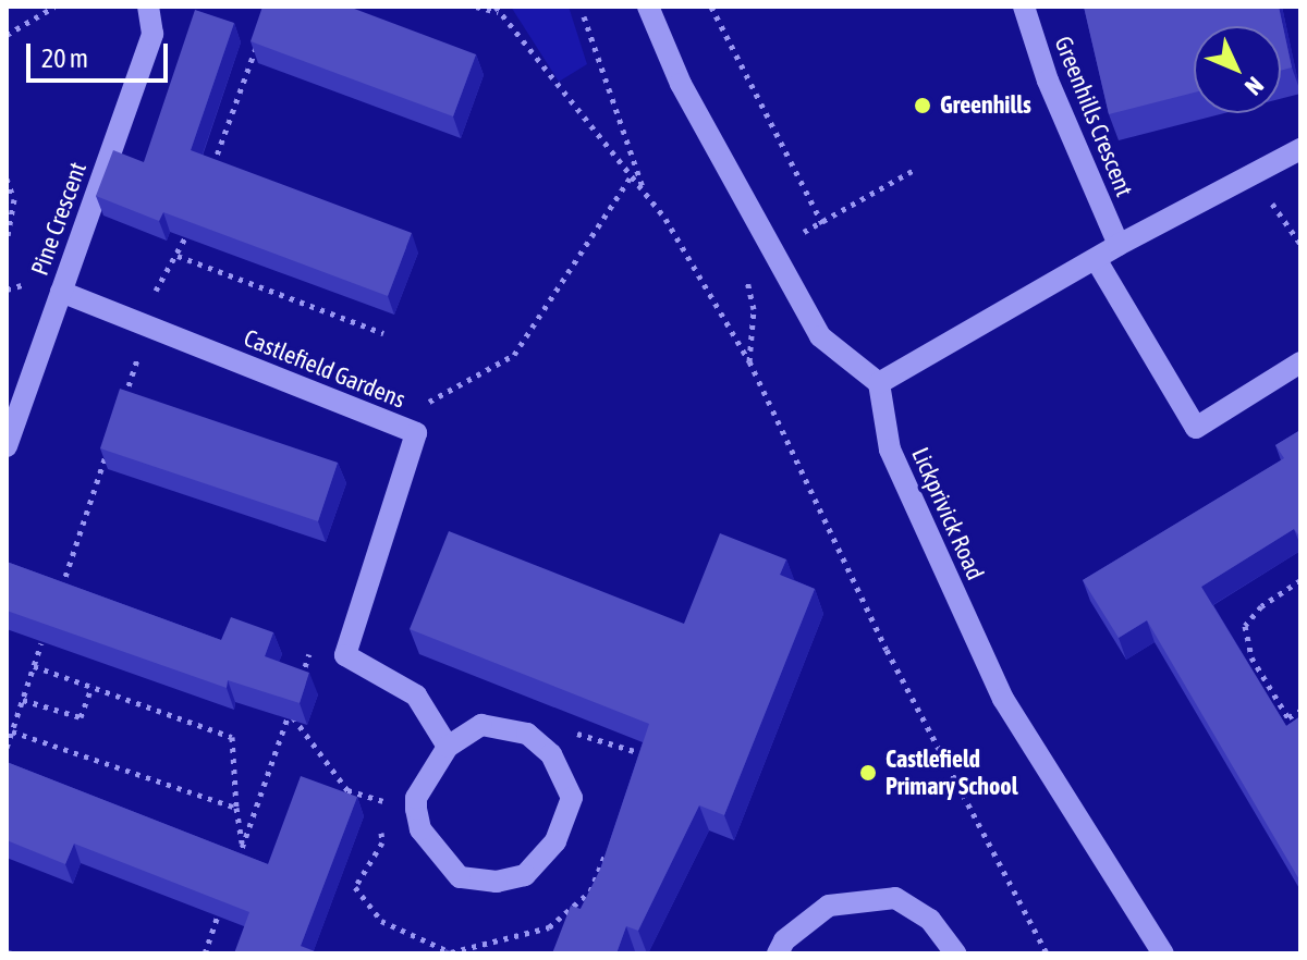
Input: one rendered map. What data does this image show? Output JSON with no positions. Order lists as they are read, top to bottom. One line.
{"streets":{"street":["Greenhills Crescent","Pine Crescent","Castlefield Gardens","Lickprivick Road"]},"crossings":[["Pine Crescent","Castlefield Gardens"]],"places":["Greenhills","Castlefield Primary School"],"scale_bar":"20 m","north":"bottom right"}
